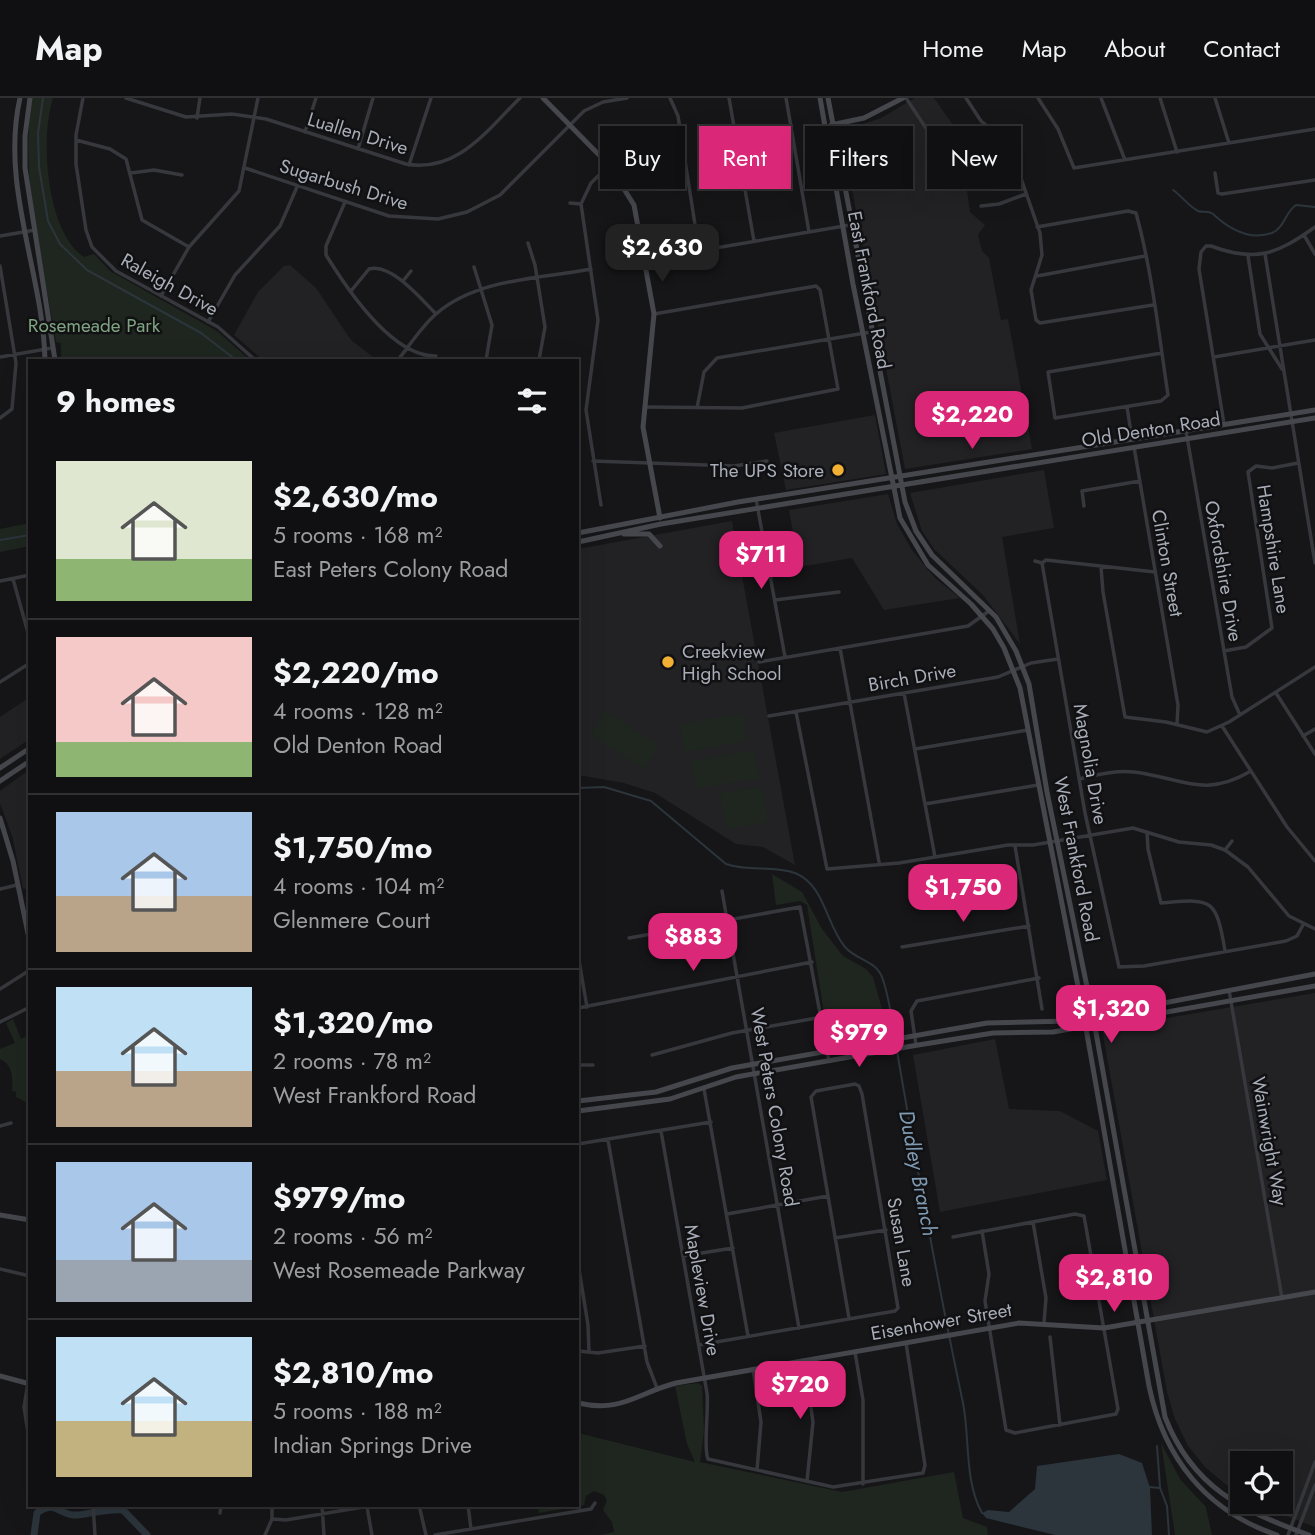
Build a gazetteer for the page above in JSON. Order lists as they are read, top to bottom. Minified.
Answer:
{"streets":{"main road":["East Frankford Road","Old Denton Road","West Frankford Road","Eisenhower Street"],"street":["Luallen Drive","Sugarbush Drive","Raleigh Drive","Hampshire Lane","Clinton Street","Oxfordshire Drive","Birch Drive","Magnolia Drive","West Peters Colony Road","Wainwright Way","Susan Lane","Mapleview Drive"]},"crossings":[["East Frankford Road","Old Denton Road"],["East Frankford Road","West Frankford Road"],["Old Denton Road","Clinton Street"],["Old Denton Road","Oxfordshire Drive"],["Old Denton Road","West Frankford Road"],["Hampshire Lane","Oxfordshire Drive"],["Birch Drive","Magnolia Drive"],["Birch Drive","West Frankford Road"],["West Frankford Road","Eisenhower Street"],["West Peters Colony Road","Susan Lane"],["Wainwright Way","Eisenhower Street"],["Susan Lane","Mapleview Drive"],["Mapleview Drive","Eisenhower Street"]],"water":["Dudley Branch"],"parks":["Rosemeade Park"],"places":["The UPS Store","Creekview High School"],"page":{"header":"Map","nav":["Home","Map","About","Contact"],"chip":["Buy","Rent","Filters","New"],"price":["$2,630","$2,220","$711","$1,750","$883","$1,320","$979","$2,810","$720"],"heading":"9 homes","list":[{"name":"$2,630/mo","note":"5 rooms · 168 m² · East Peters Colony Road"},{"name":"$2,220/mo","note":"4 rooms · 128 m² · Old Denton Road"},{"name":"$1,750/mo","note":"4 rooms · 104 m² · Glenmere Court"},{"name":"$1,320/mo","note":"2 rooms · 78 m² · West Frankford Road"},{"name":"$979/mo","note":"2 rooms · 56 m² · West Rosemeade Parkway"},{"name":"$2,810/mo","note":"5 rooms · 188 m² · Indian Springs Drive"}]}}
